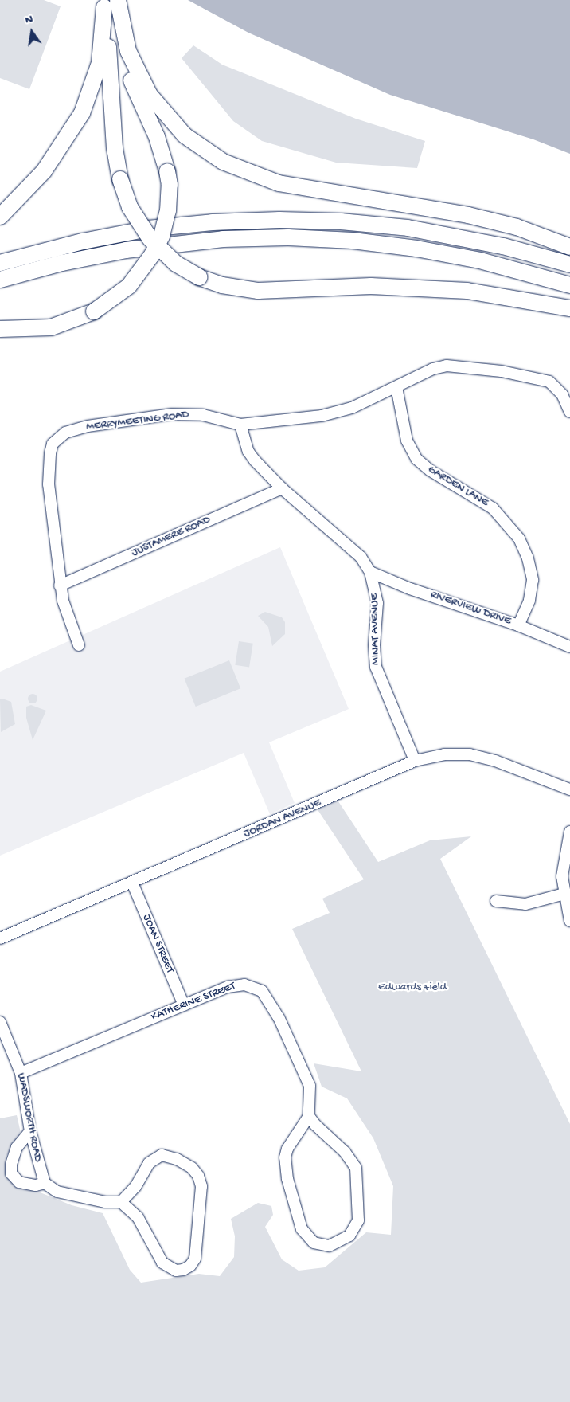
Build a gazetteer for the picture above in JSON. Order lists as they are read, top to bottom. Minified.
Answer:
{"streets":{"street":["MERRYMEETING ROAD","GARDEN LANE","JUSTAMERE ROAD","RIVERVIEW DRIVE","MINAT AVENUE","JORDAN AVENUE","JOAN STREET","KATHERINE STREET","WADSWORTH ROAD"]},"crossings":[["MERRYMEETING ROAD","GARDEN LANE"],["MERRYMEETING ROAD","JUSTAMERE ROAD"],["MERRYMEETING ROAD","MINAT AVENUE"],["GARDEN LANE","RIVERVIEW DRIVE"],["JUSTAMERE ROAD","MINAT AVENUE"],["RIVERVIEW DRIVE","MINAT AVENUE"],["MINAT AVENUE","JORDAN AVENUE"],["JORDAN AVENUE","JOAN STREET"],["JOAN STREET","KATHERINE STREET"],["KATHERINE STREET","WADSWORTH ROAD"]],"parks":["Edwards Field"],"north":"top"}
